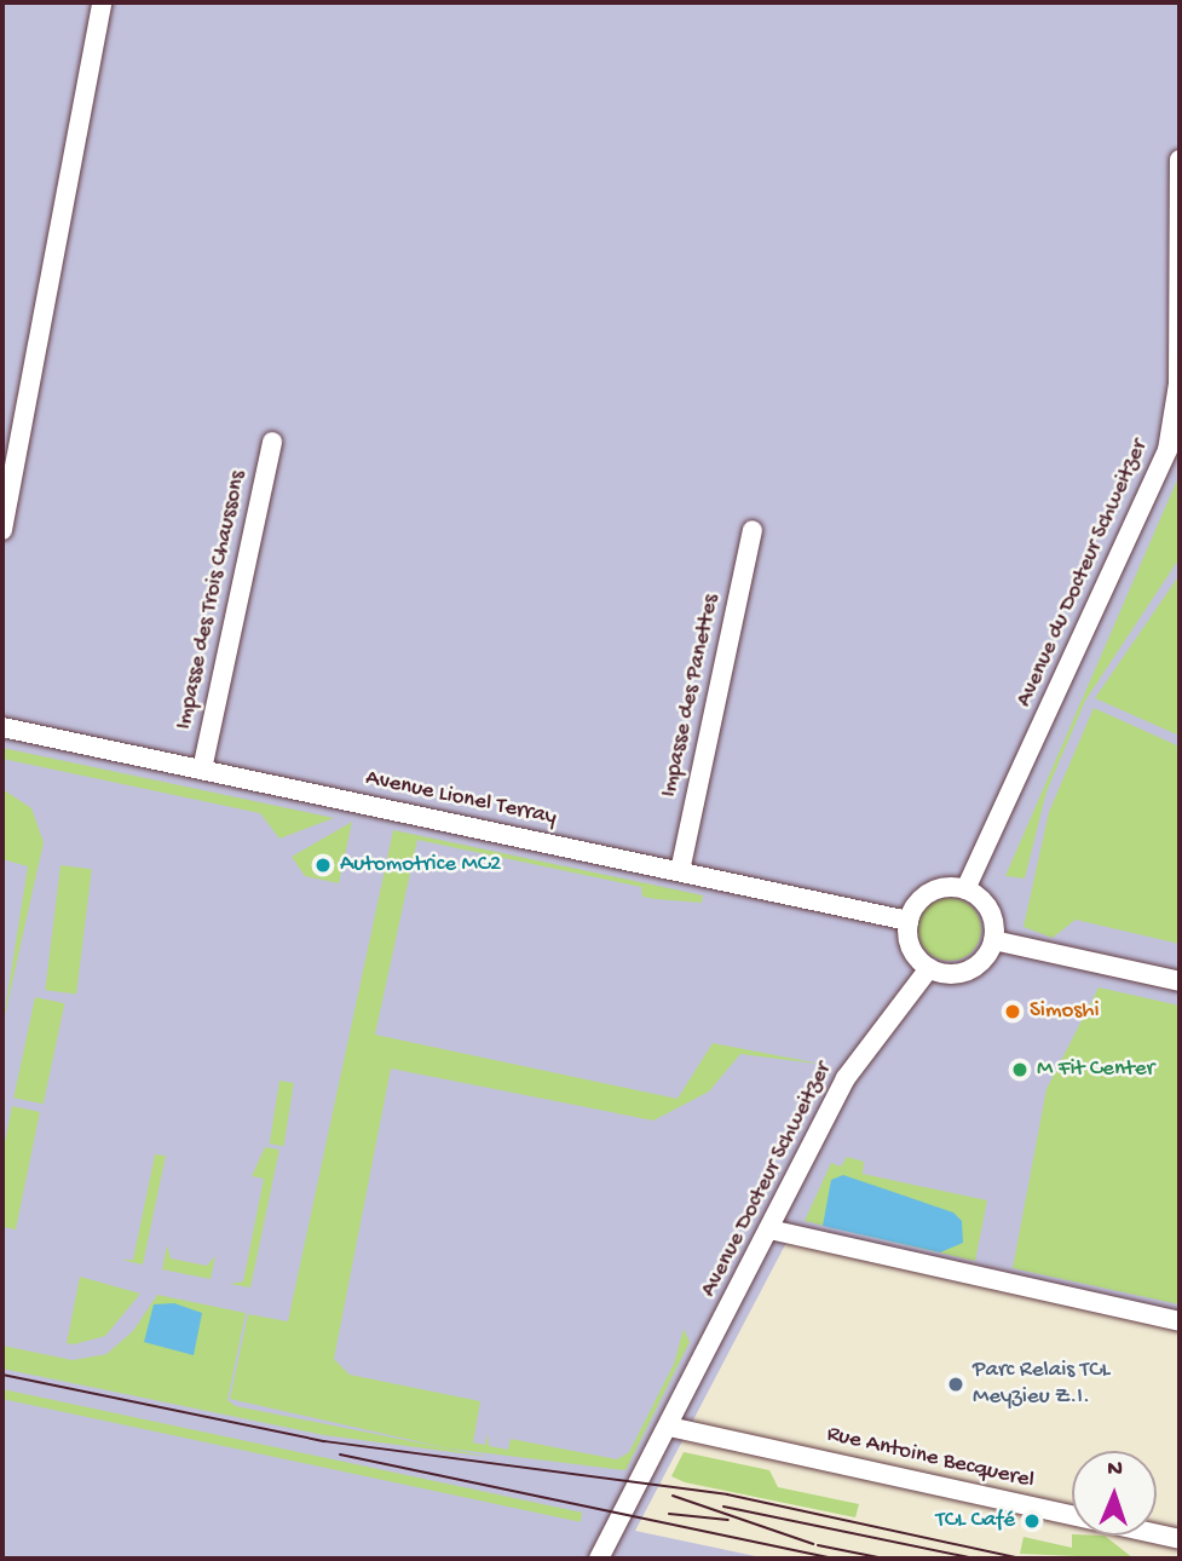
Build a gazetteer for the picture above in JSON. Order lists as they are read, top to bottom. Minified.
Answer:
{"streets":{"street":["Avenue du Docteur Schweitzer","Impasse des Trois Chaussons","Impasse des Panettes","Avenue Lionel Terray","Avenue Docteur Schweitzer","Rue Antoine Becquerel"]},"crossings":[["Avenue du Docteur Schweitzer","Avenue Lionel Terray"],["Avenue du Docteur Schweitzer","Avenue Docteur Schweitzer"],["Impasse des Trois Chaussons","Avenue Lionel Terray"],["Impasse des Panettes","Avenue Lionel Terray"],["Avenue Lionel Terray","Avenue Docteur Schweitzer"],["Avenue Docteur Schweitzer","Rue Antoine Becquerel"]],"places":["Automotrice MC2","Simoshi","M Fit Center","Parc Relais TCL Meyzieu Z.I.","TCL Café"],"north":"top"}
